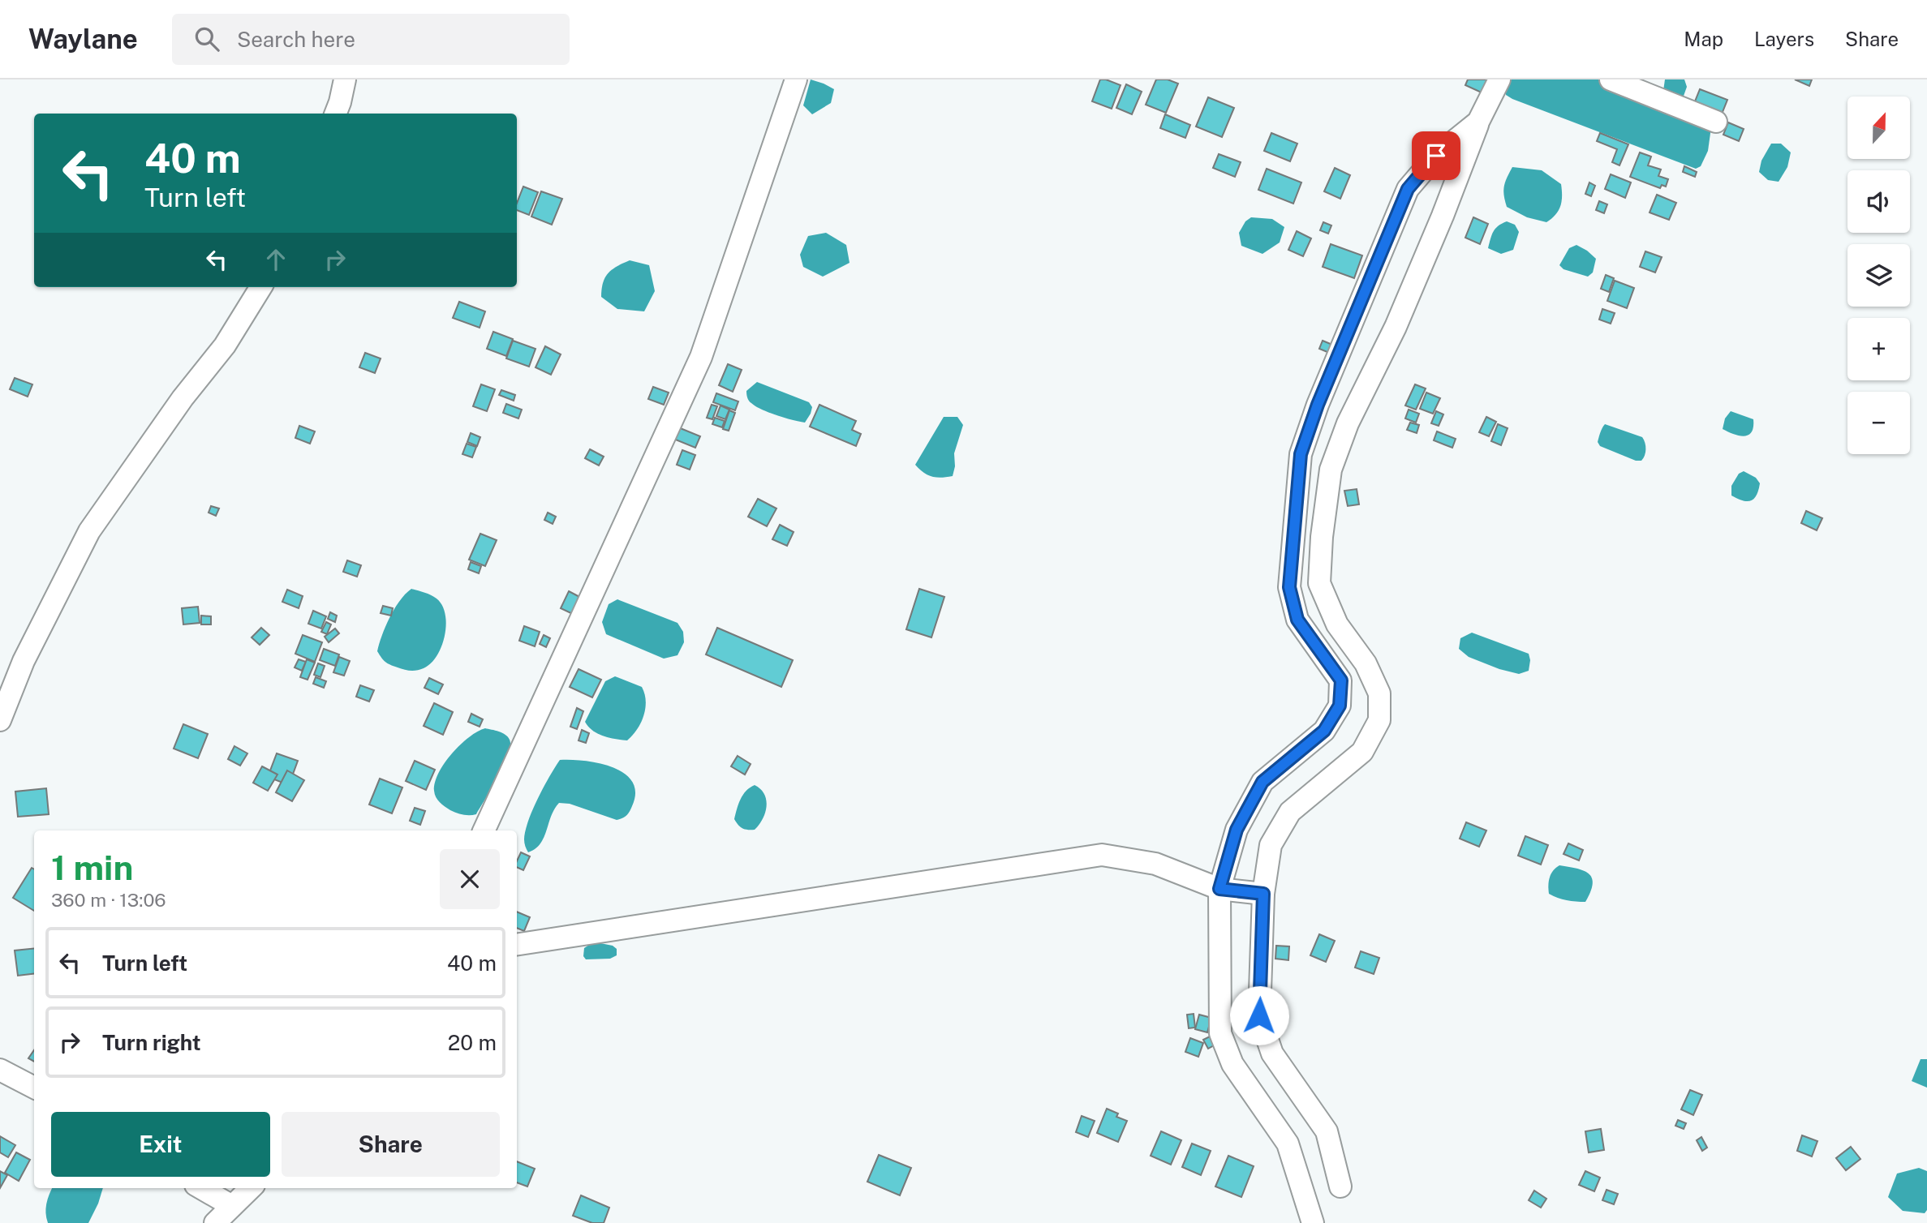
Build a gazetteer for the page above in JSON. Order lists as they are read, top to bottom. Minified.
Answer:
{"north":"top","page":{"header":"Waylane","search":"Search here","nav":["Map","Layers","Share"],"map_buttons":["+","−"],"turn":["40 m","Turn left"],"heading":["1 min","360 m · 13:06"],"list":[{"name":"Turn left","value":"40 m"},{"name":"Turn right","value":"20 m"}],"buttons":["Exit","Share"]}}
